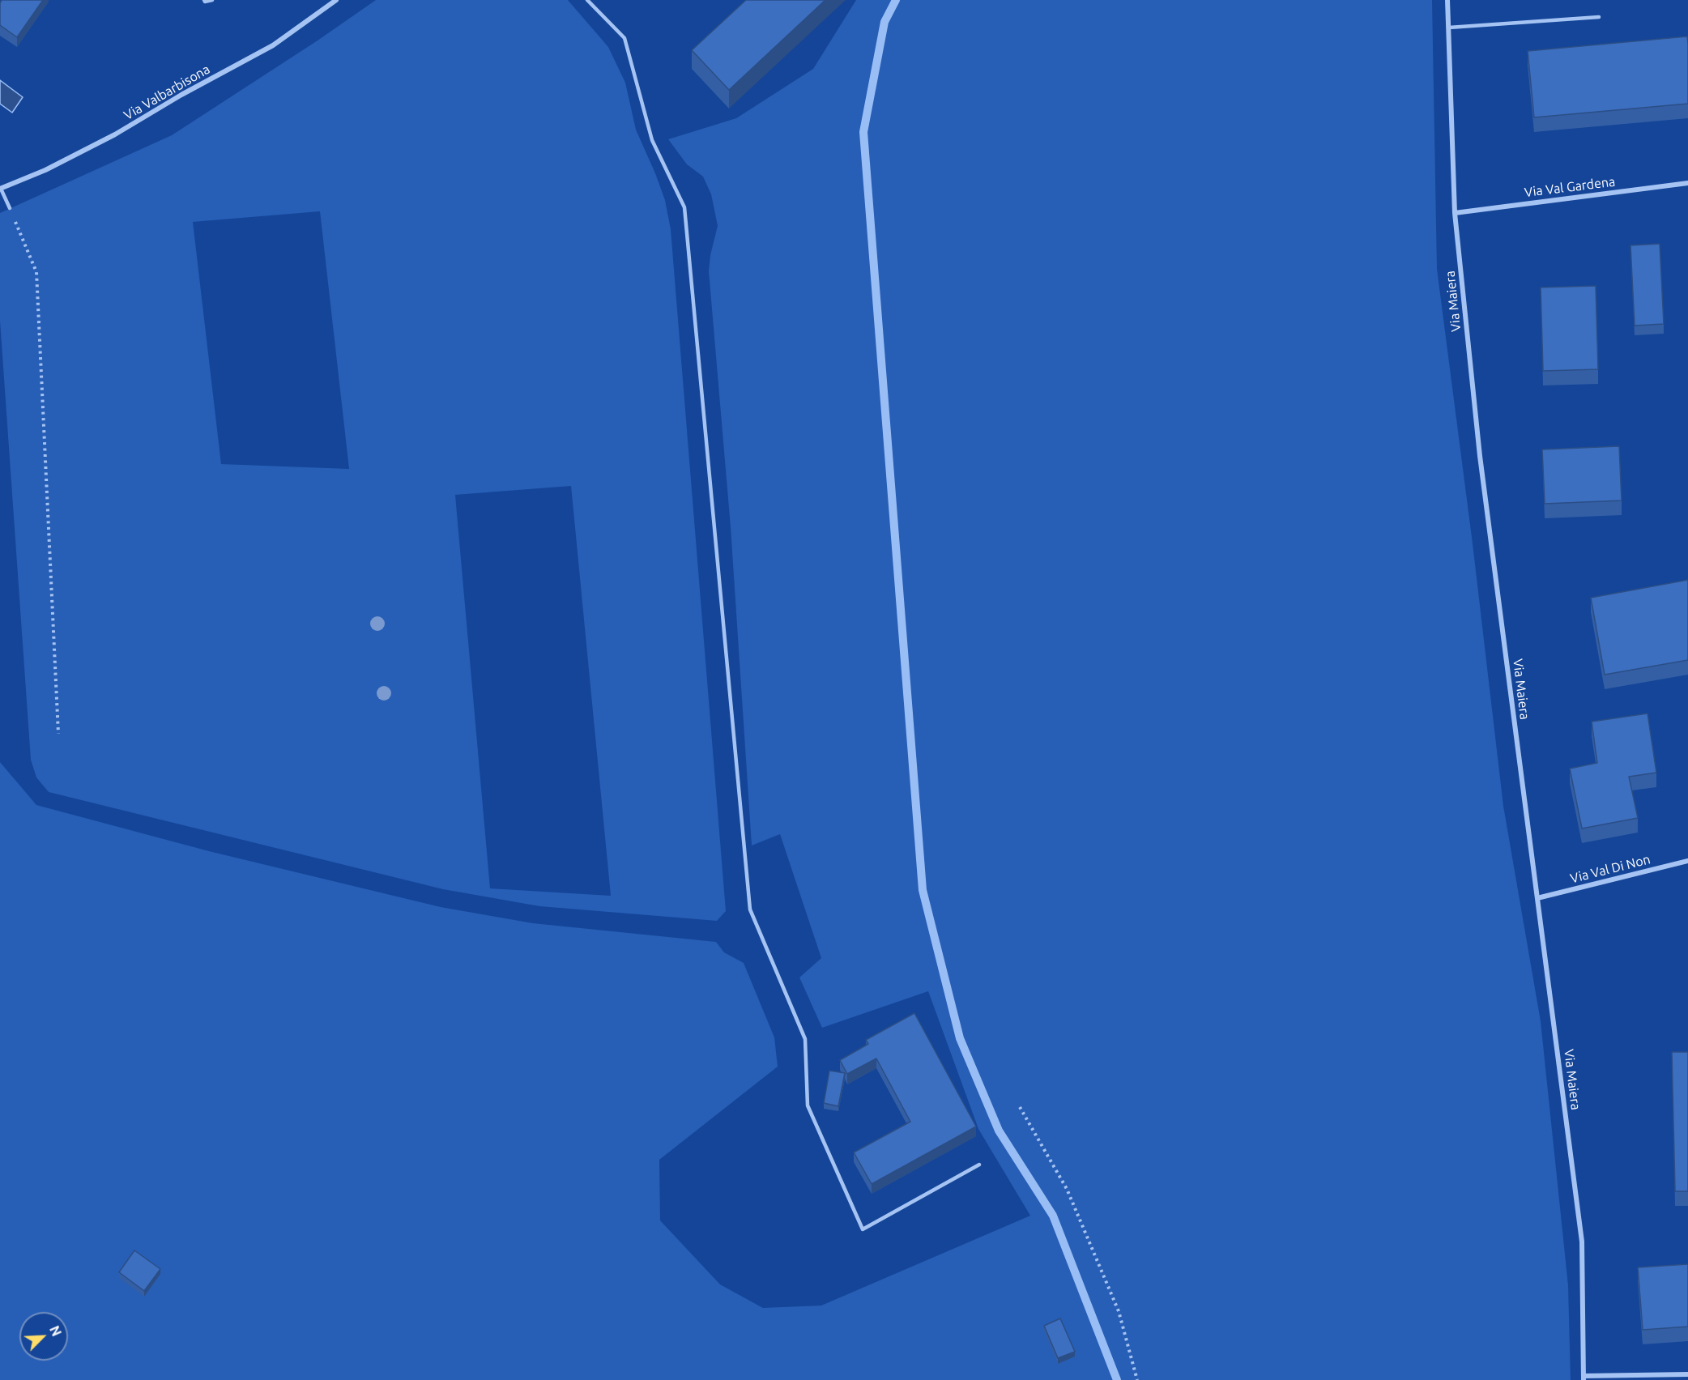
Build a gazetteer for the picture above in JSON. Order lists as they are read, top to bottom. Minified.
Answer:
{"streets":{"street":["Via Valbarbisona","Via Val Gardena","Via Maiera","Via Val Di Non"]},"crossings":[["Via Val Gardena","Via Maiera"],["Via Maiera","Via Val Di Non"]],"north":"top right"}
